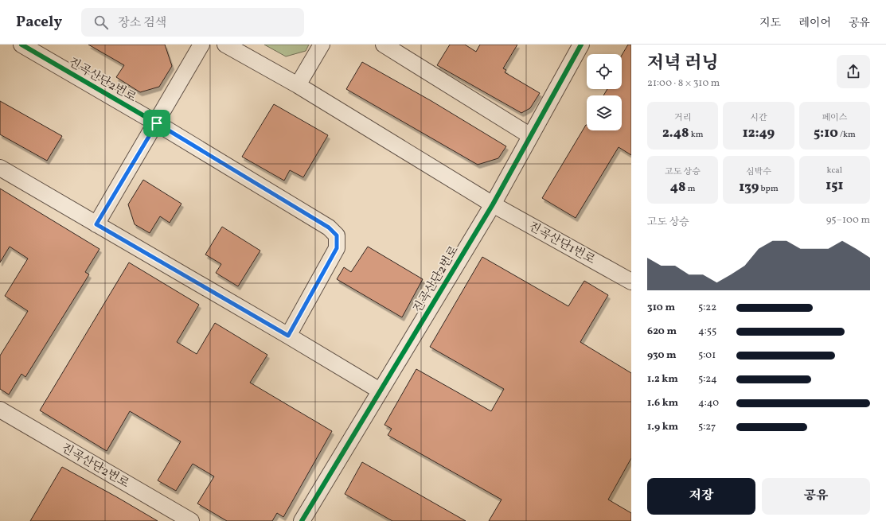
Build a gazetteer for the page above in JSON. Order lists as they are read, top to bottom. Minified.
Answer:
{"streets":{"street":["진곡산단2번로","진곡산단1번로"]},"crossings":[["진곡산단2번로","진곡산단1번로"]],"page":{"header":"Pacely","search":"장소 검색","nav":["지도","레이어","공유"],"heading":["저녁 러닝","21:00 · 8 × 310 m"],"stats":[["거리","2.48 km"],["시간","12:49"],["페이스","5:10 /km"],["고도 상승","48 m"],["심박수","139 bpm"],["kcal","151"]],"chart":["고도 상승","95–100 m"],"list":[{"name":"310 m","note":"5:22"},{"name":"620 m","note":"4:55"},{"name":"930 m","note":"5:01"},{"name":"1.2 km","note":"5:24"},{"name":"1.6 km","note":"4:40"},{"name":"1.9 km","note":"5:27"}],"buttons":["저장","공유"]}}
